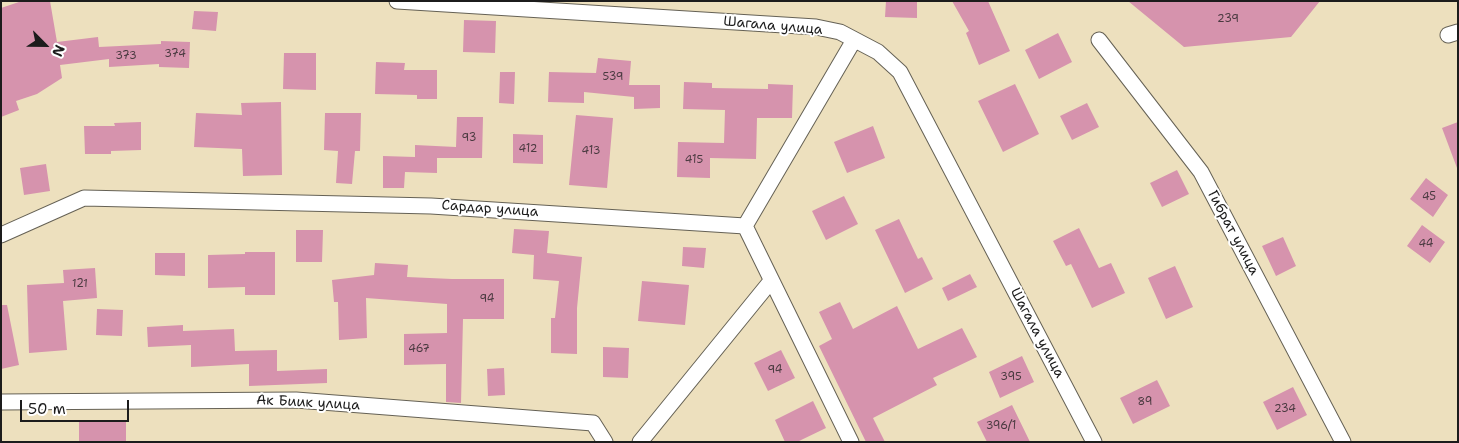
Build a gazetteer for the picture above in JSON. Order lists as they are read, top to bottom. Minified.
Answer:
{"streets":{"street":["Шагала улица","Сардар улица","Гибрат улица","Ак Биик улица"]},"house_numbers":["239","374","373","539","93","412","413","415","45","44","121","94","467","94","395","89","234","396/1"],"scale_bar":"50 m","north":"bottom right"}
